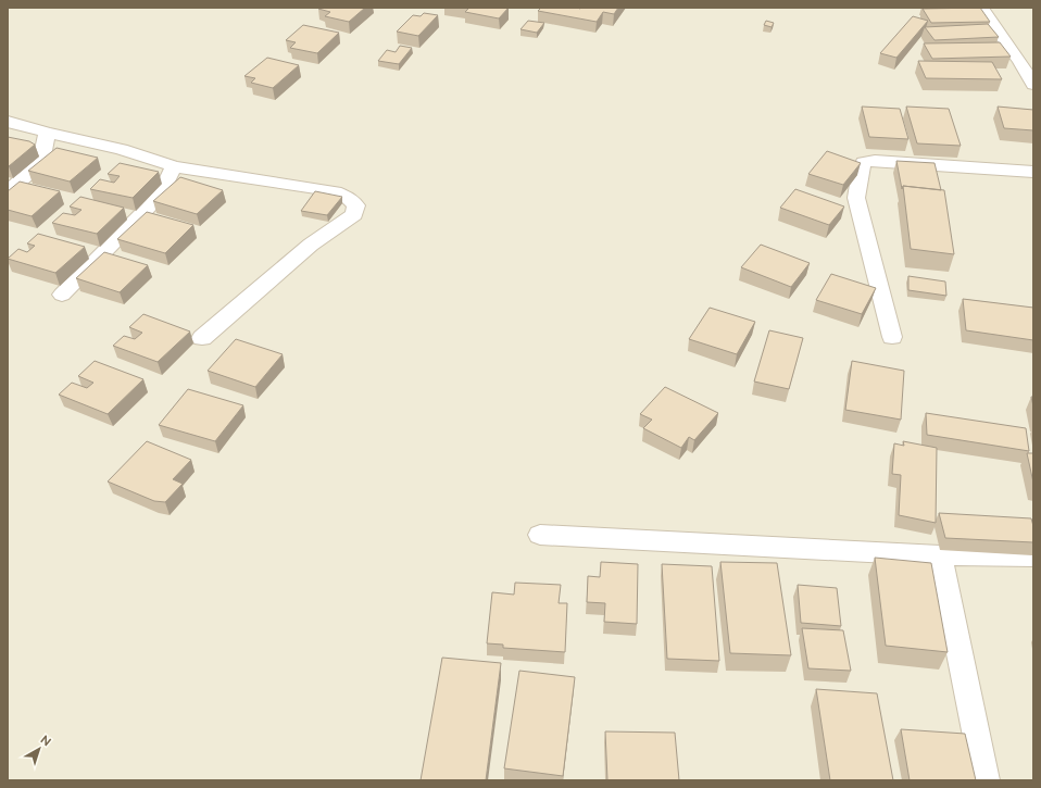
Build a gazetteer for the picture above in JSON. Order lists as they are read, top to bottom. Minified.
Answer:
{"north":"top right"}
